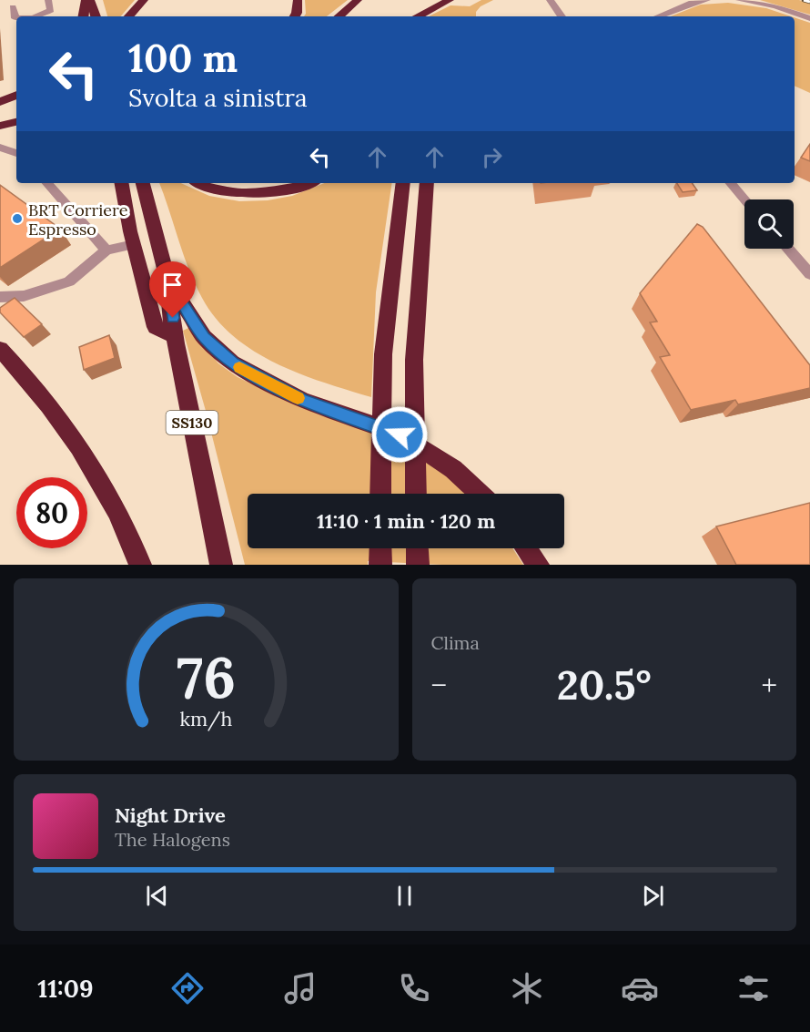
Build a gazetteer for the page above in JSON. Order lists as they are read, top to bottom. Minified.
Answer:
{"streets":{"highway":["SS130"]},"places":["BRT Corriere Espresso"],"page":{"turn":["100 m","Svolta a sinistra"],"limit":"80","trip":"11:10 · 1 min · 120 m","tile":"Clima","heat":["−","20.5°","+"],"song":["Night Drive","The Halogens"],"tabs":"11:09","gauge":["76","km/h"]}}
